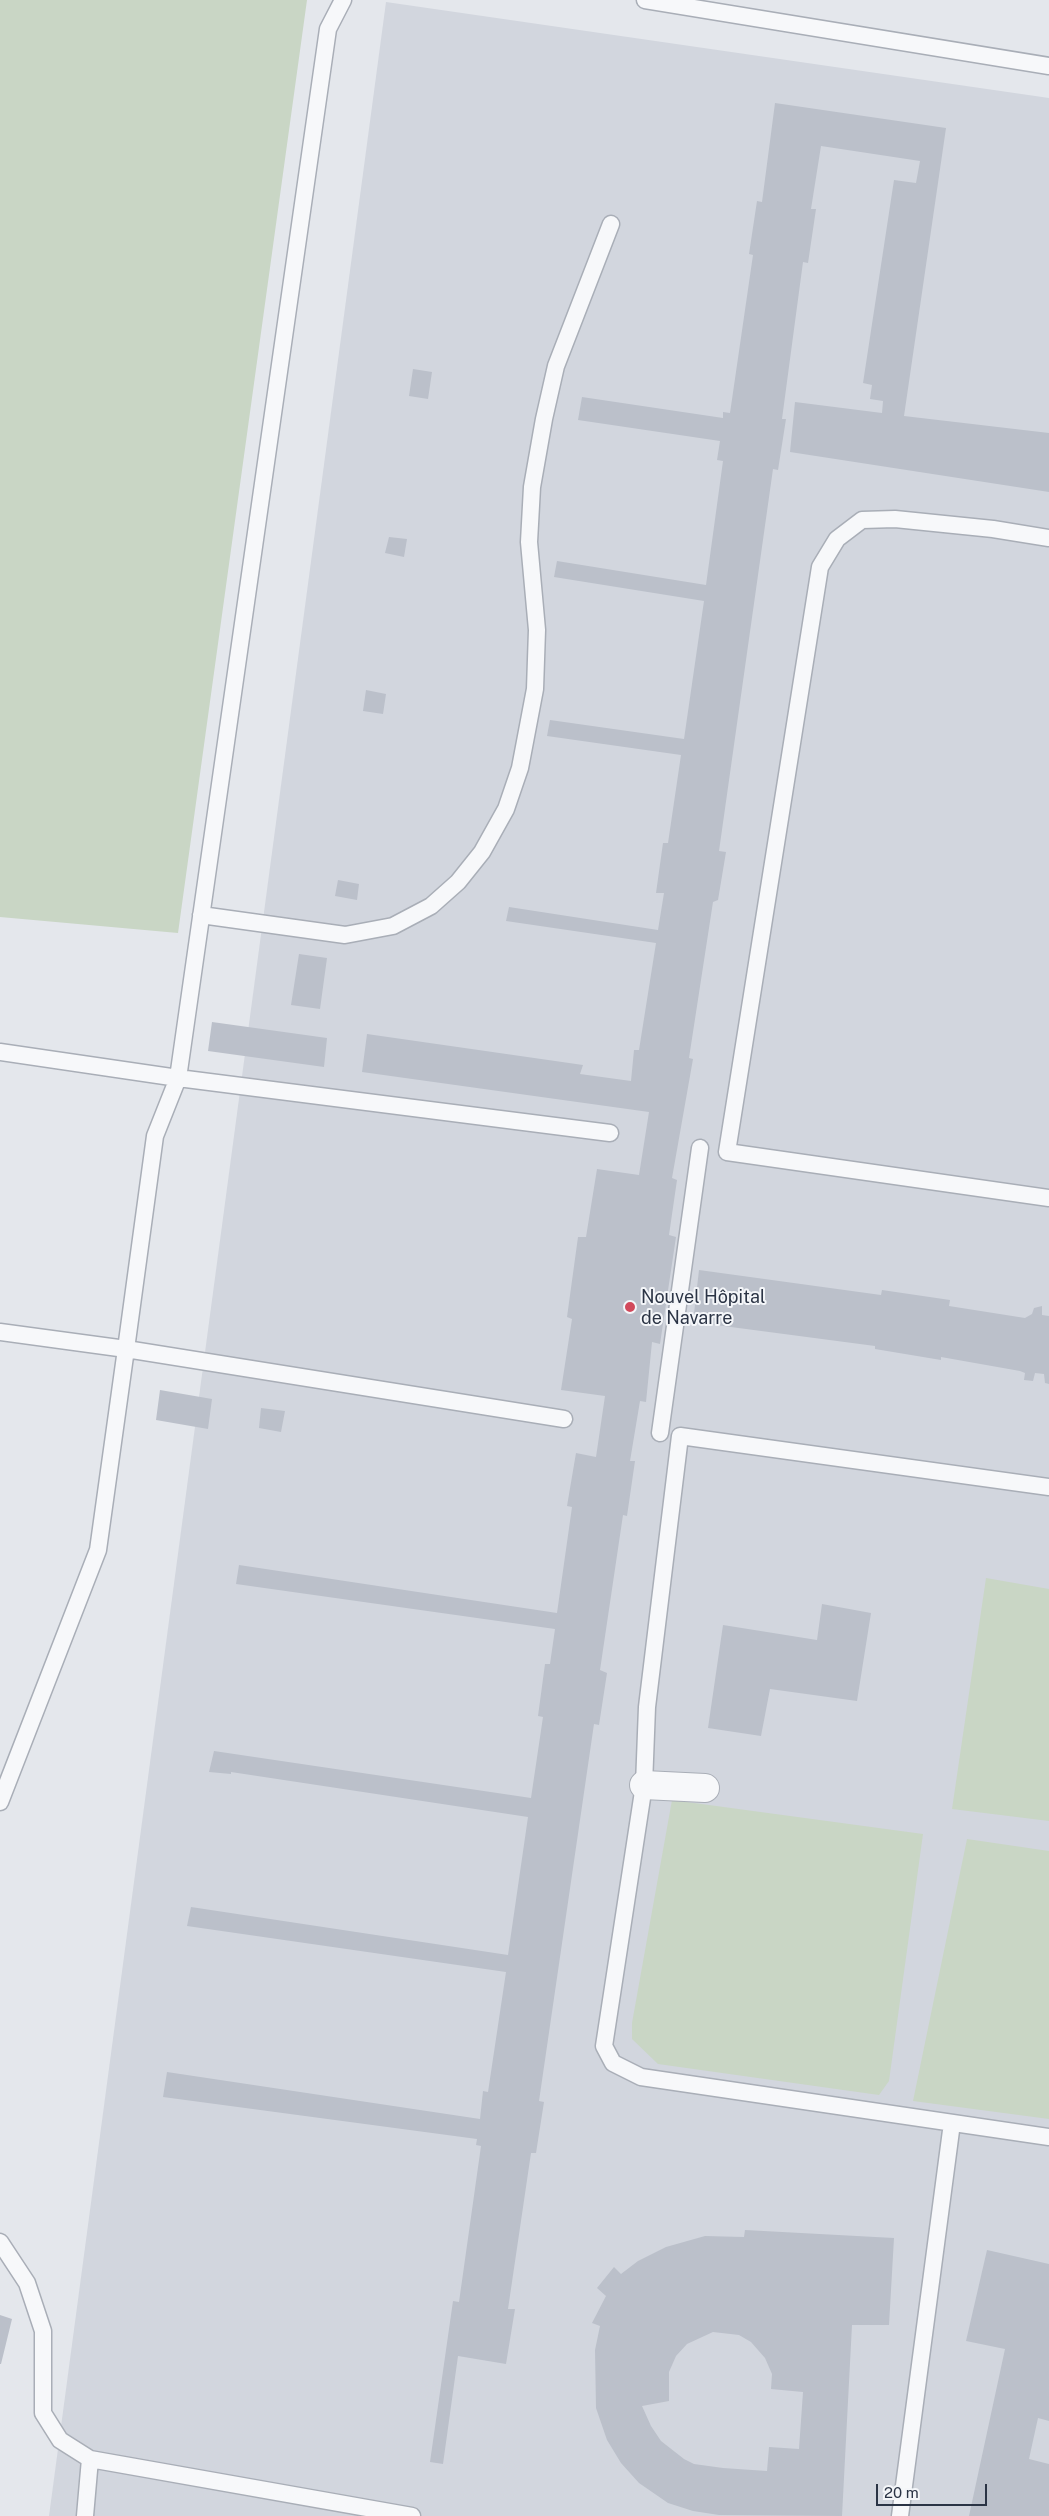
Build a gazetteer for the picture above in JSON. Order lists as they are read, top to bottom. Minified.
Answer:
{"places":["Nouvel Hôpital de Navarre"],"scale_bar":"20 m"}
